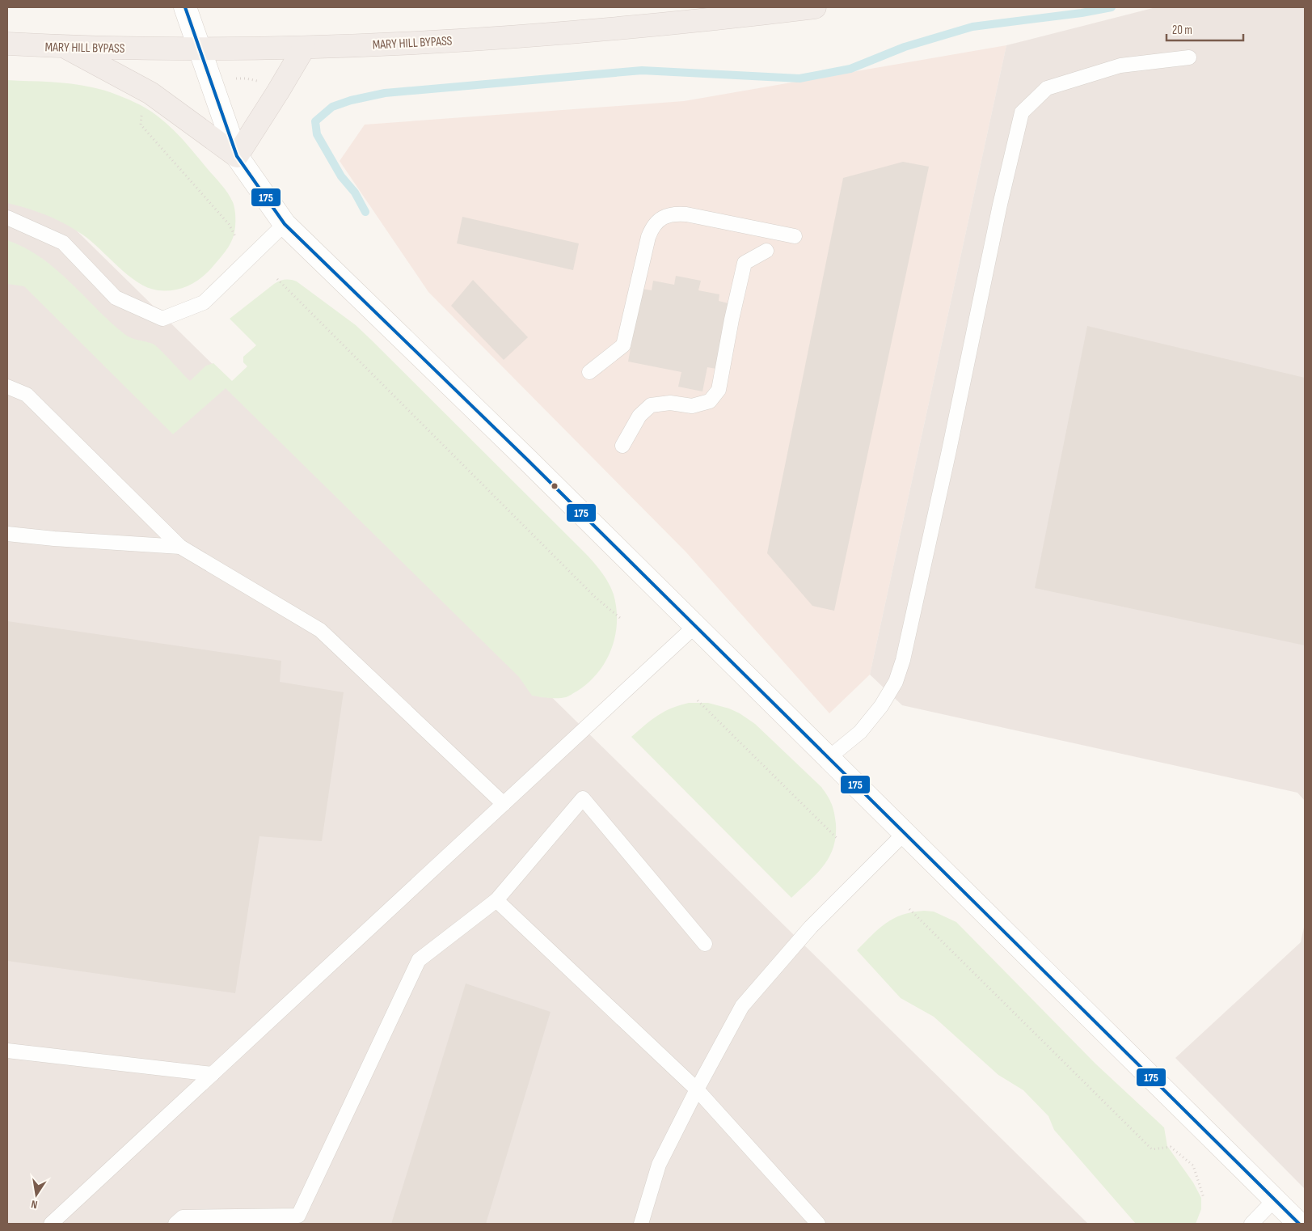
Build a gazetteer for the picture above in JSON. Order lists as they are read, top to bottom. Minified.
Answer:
{"streets":{"highway":["MARY HILL BYPASS"]},"lines":["transit line 175"],"scale_bar":"20 m","north":"bottom"}
